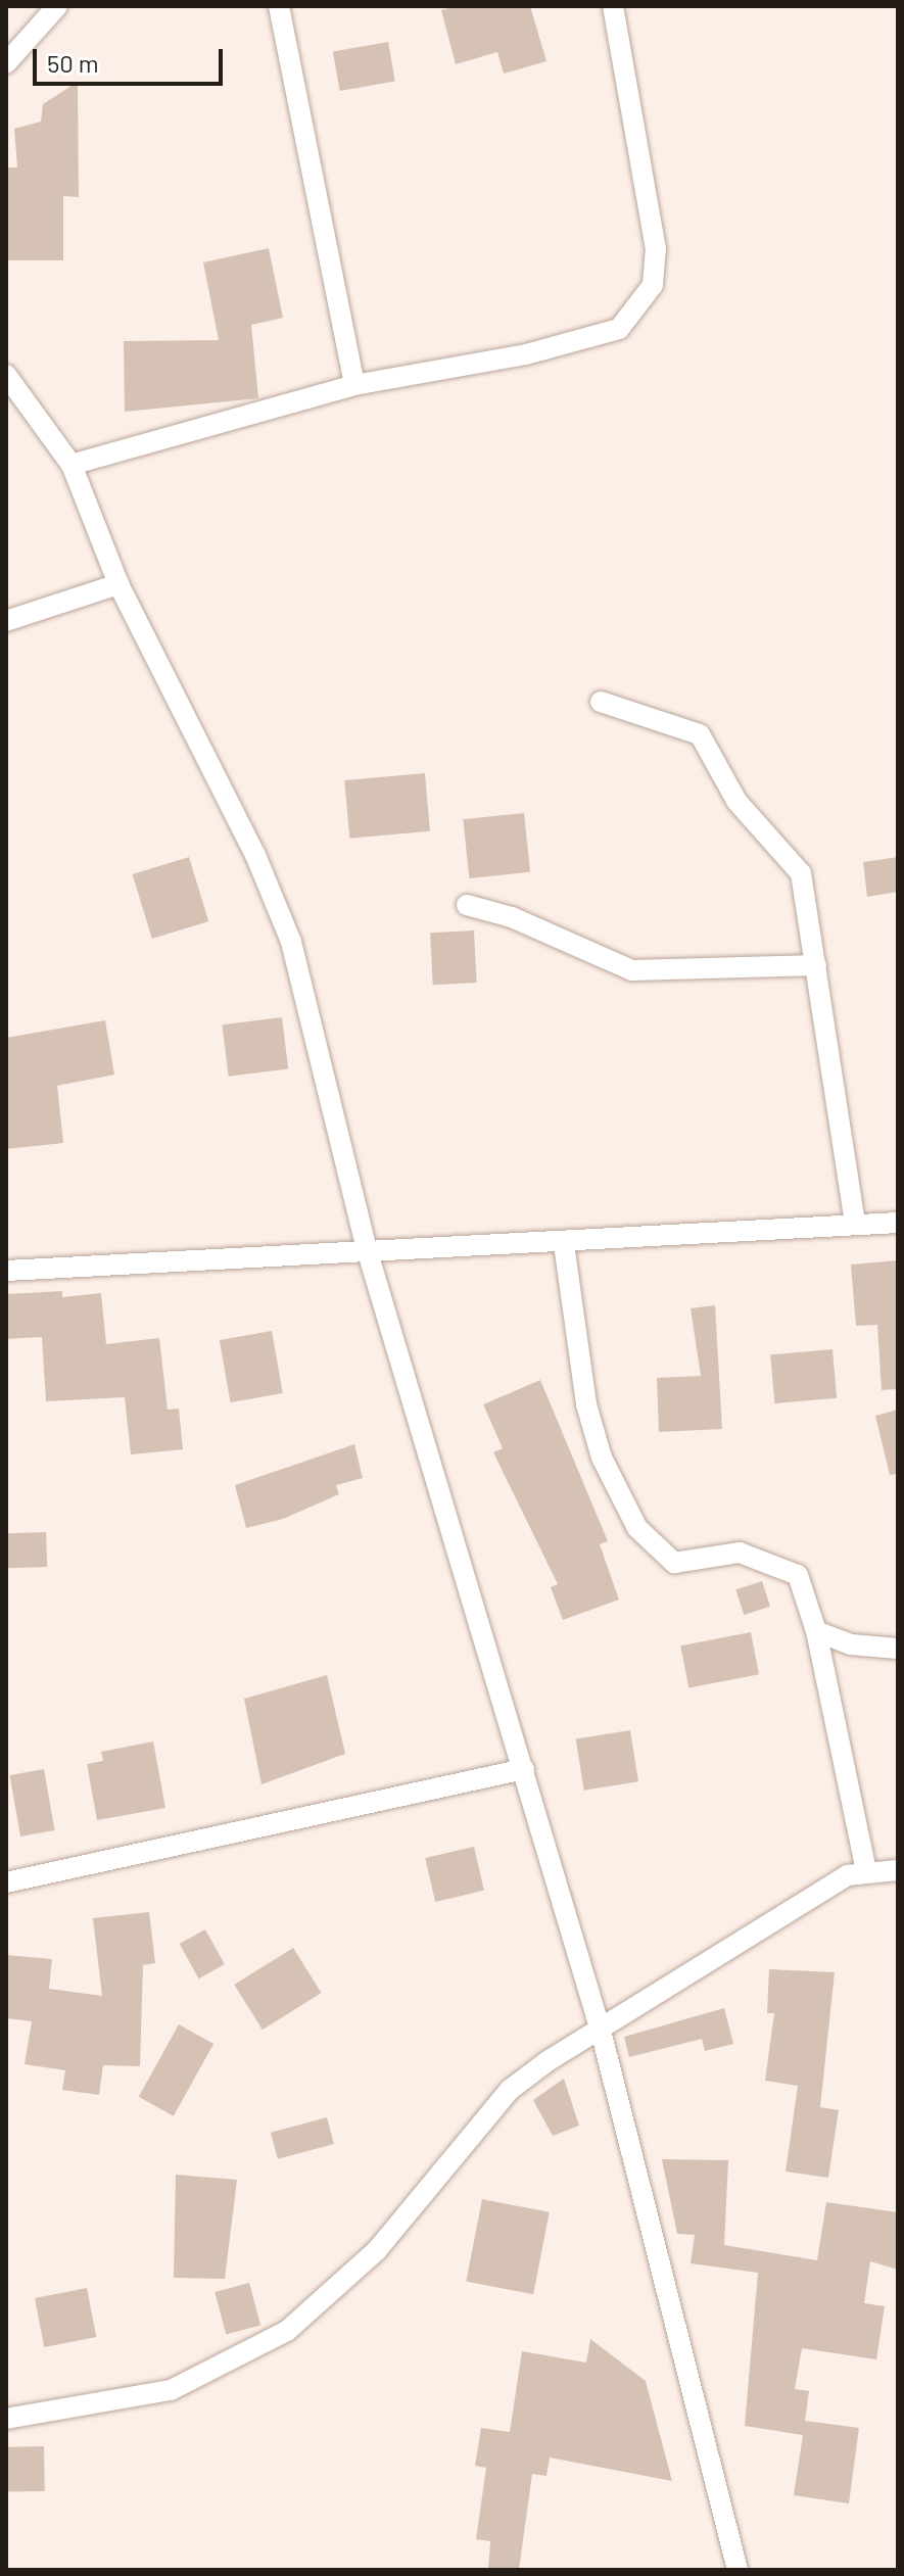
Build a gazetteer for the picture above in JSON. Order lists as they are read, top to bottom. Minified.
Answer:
{"scale_bar":"50 m"}
